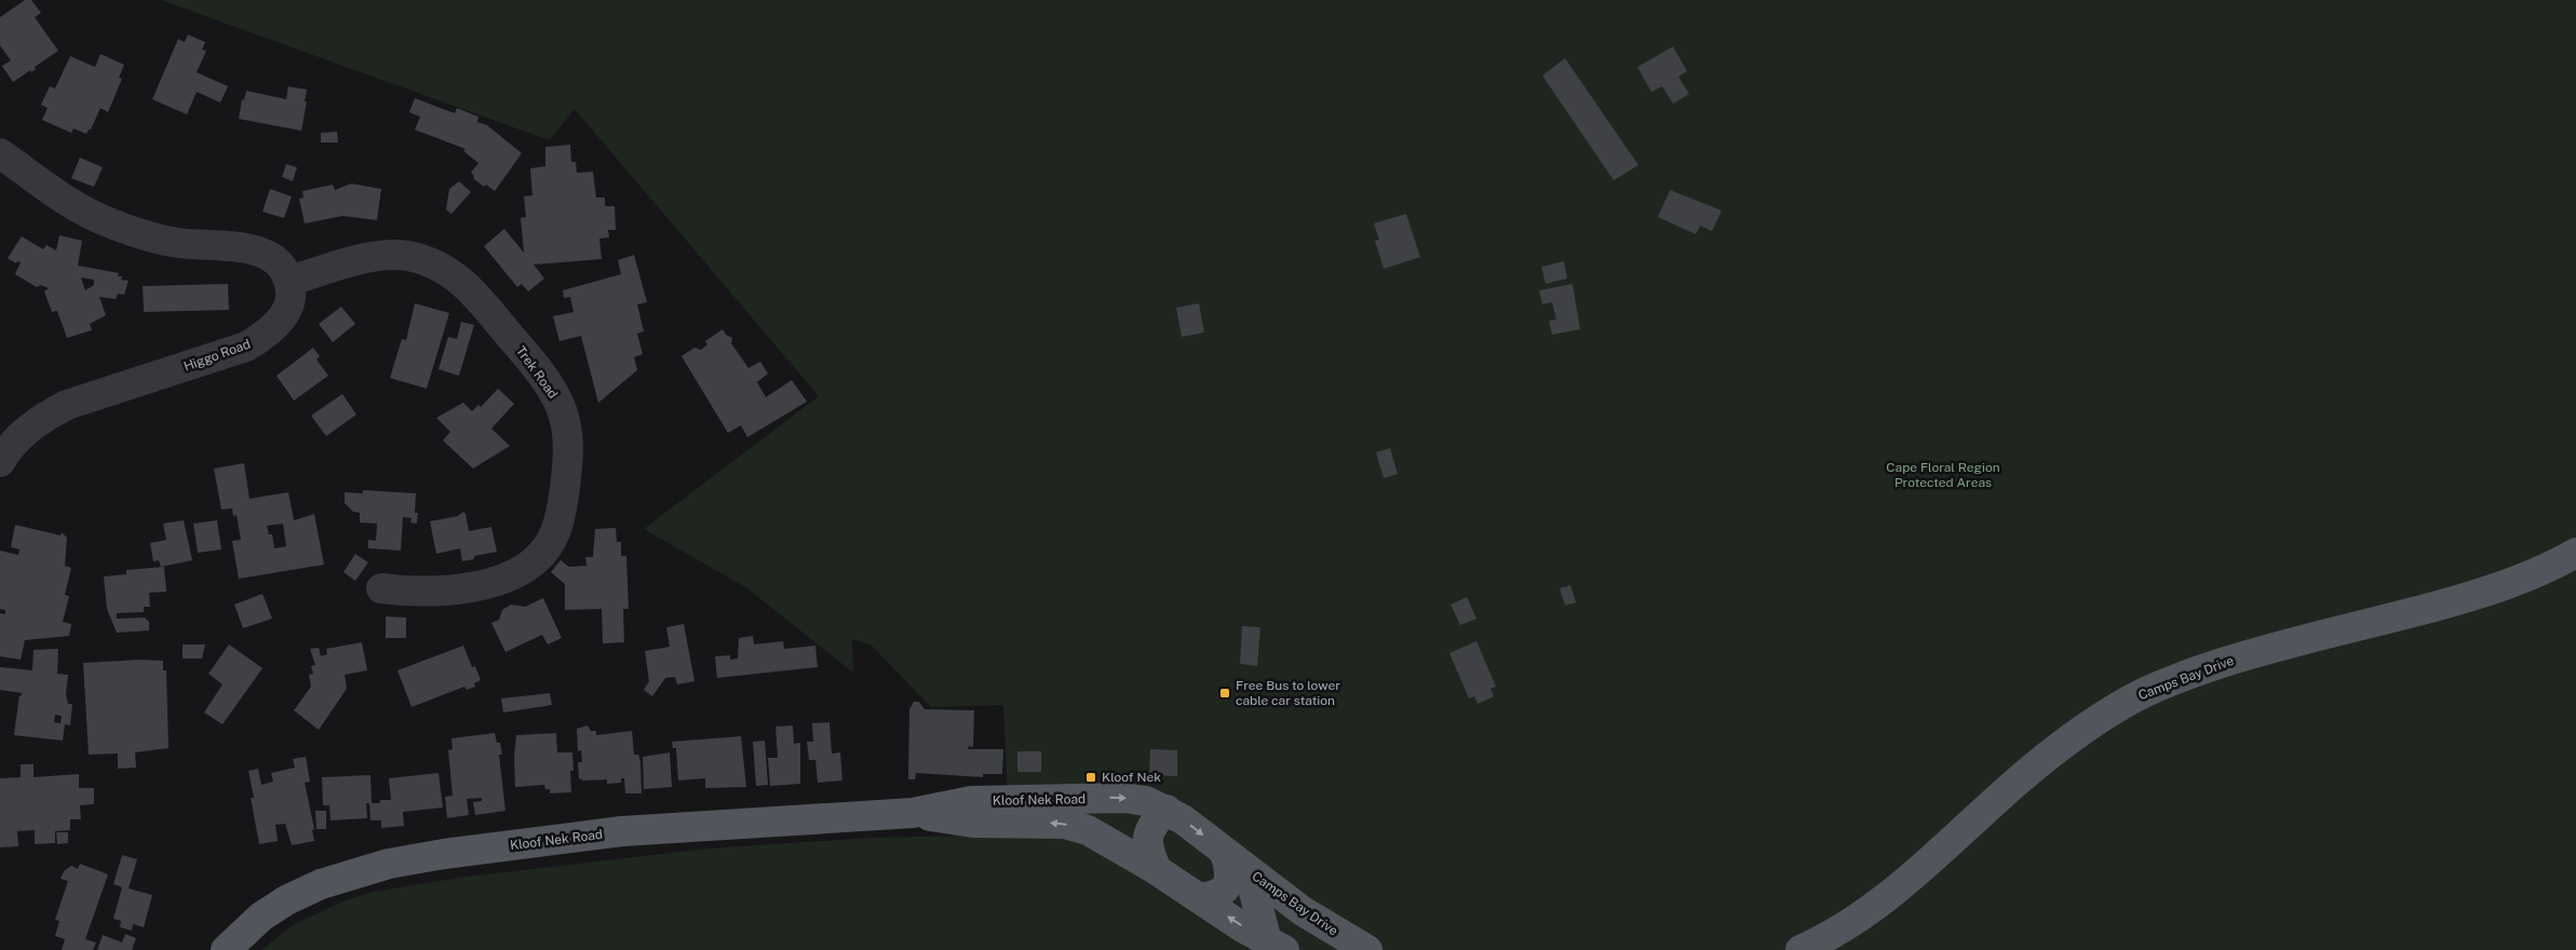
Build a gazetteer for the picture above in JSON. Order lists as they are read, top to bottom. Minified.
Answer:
{"streets":{"main road":["Camps Bay Drive","Kloof Nek Road"],"street":["Higgo Road","Trek Road"]},"crossings":[["Higgo Road","Trek Road"],["Camps Bay Drive","Kloof Nek Road"]],"parks":["Cape Floral Region Protected Areas"],"places":{"transit":["Free Bus to lower cable car station","Kloof Nek"]}}
